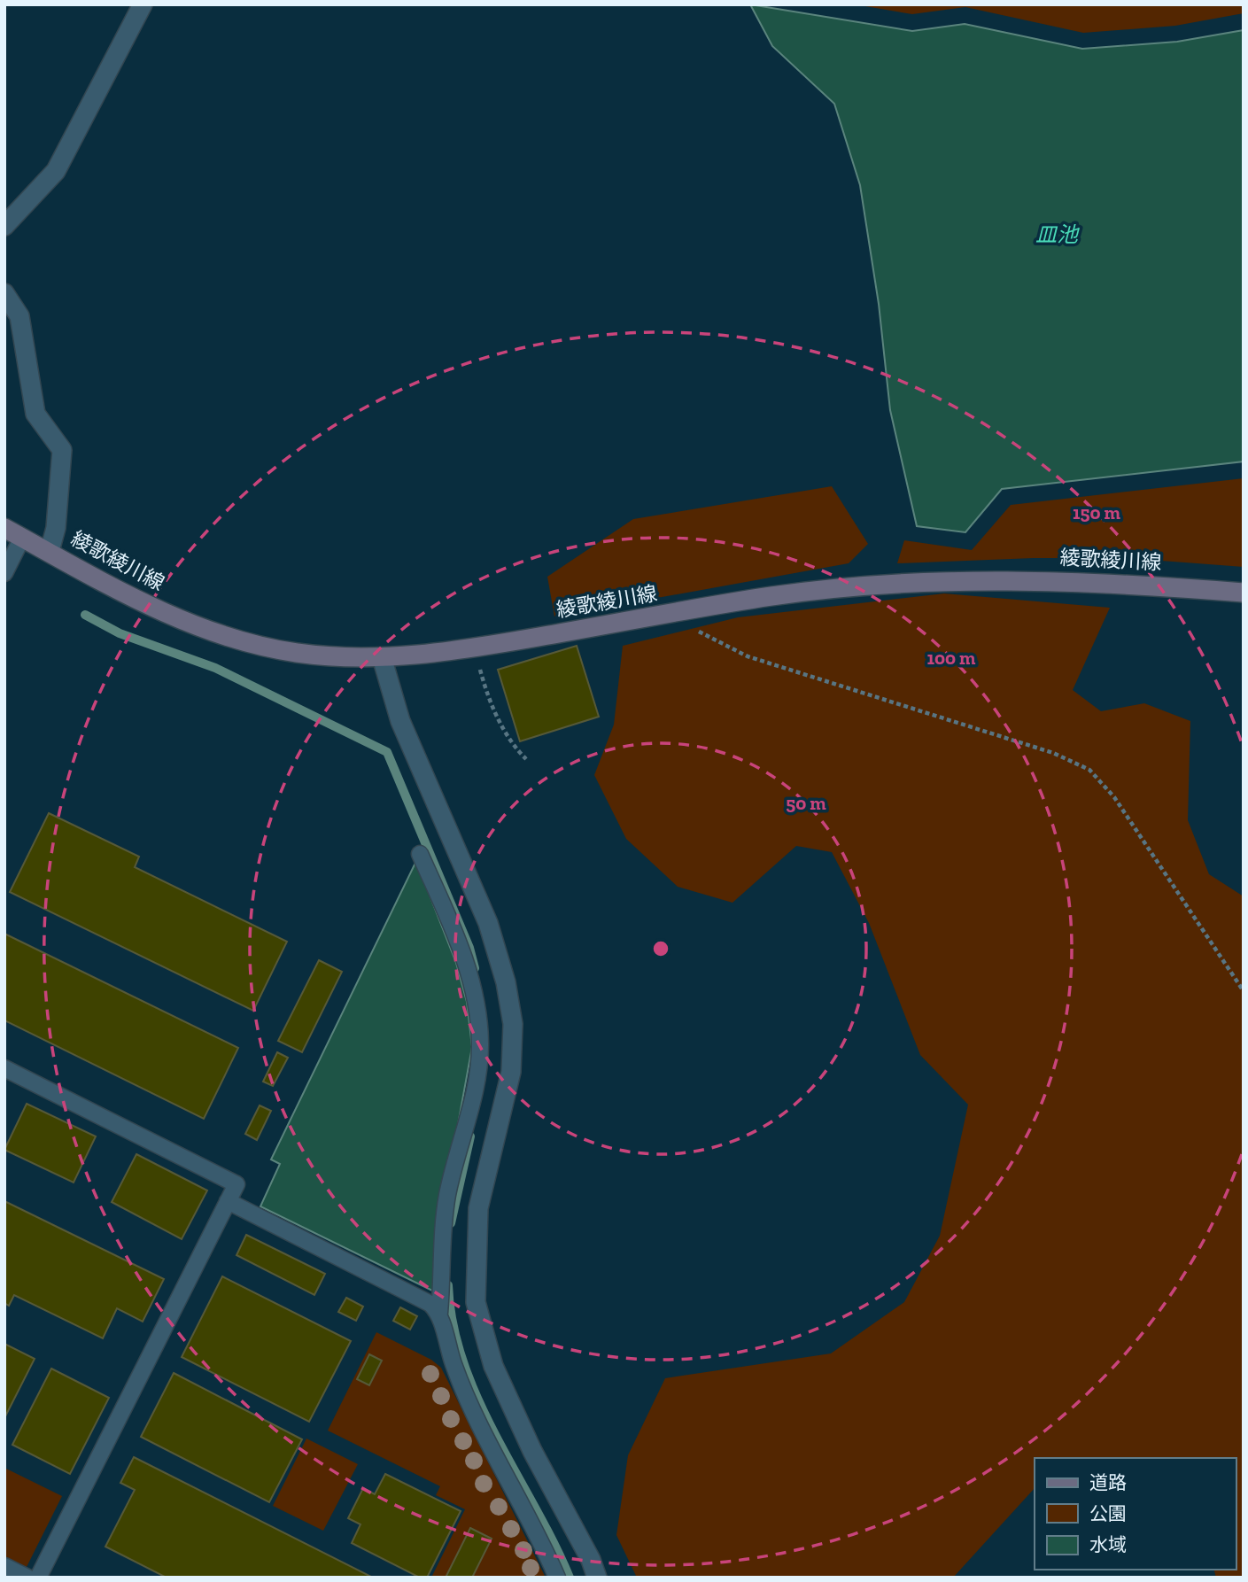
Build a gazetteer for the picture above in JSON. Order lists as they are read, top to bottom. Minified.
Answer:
{"streets":{"main road":["綾歌綾川線"]},"water":["皿池"],"legend":["道路","公園","水域"],"rings":["150 m","100 m","50 m"]}
